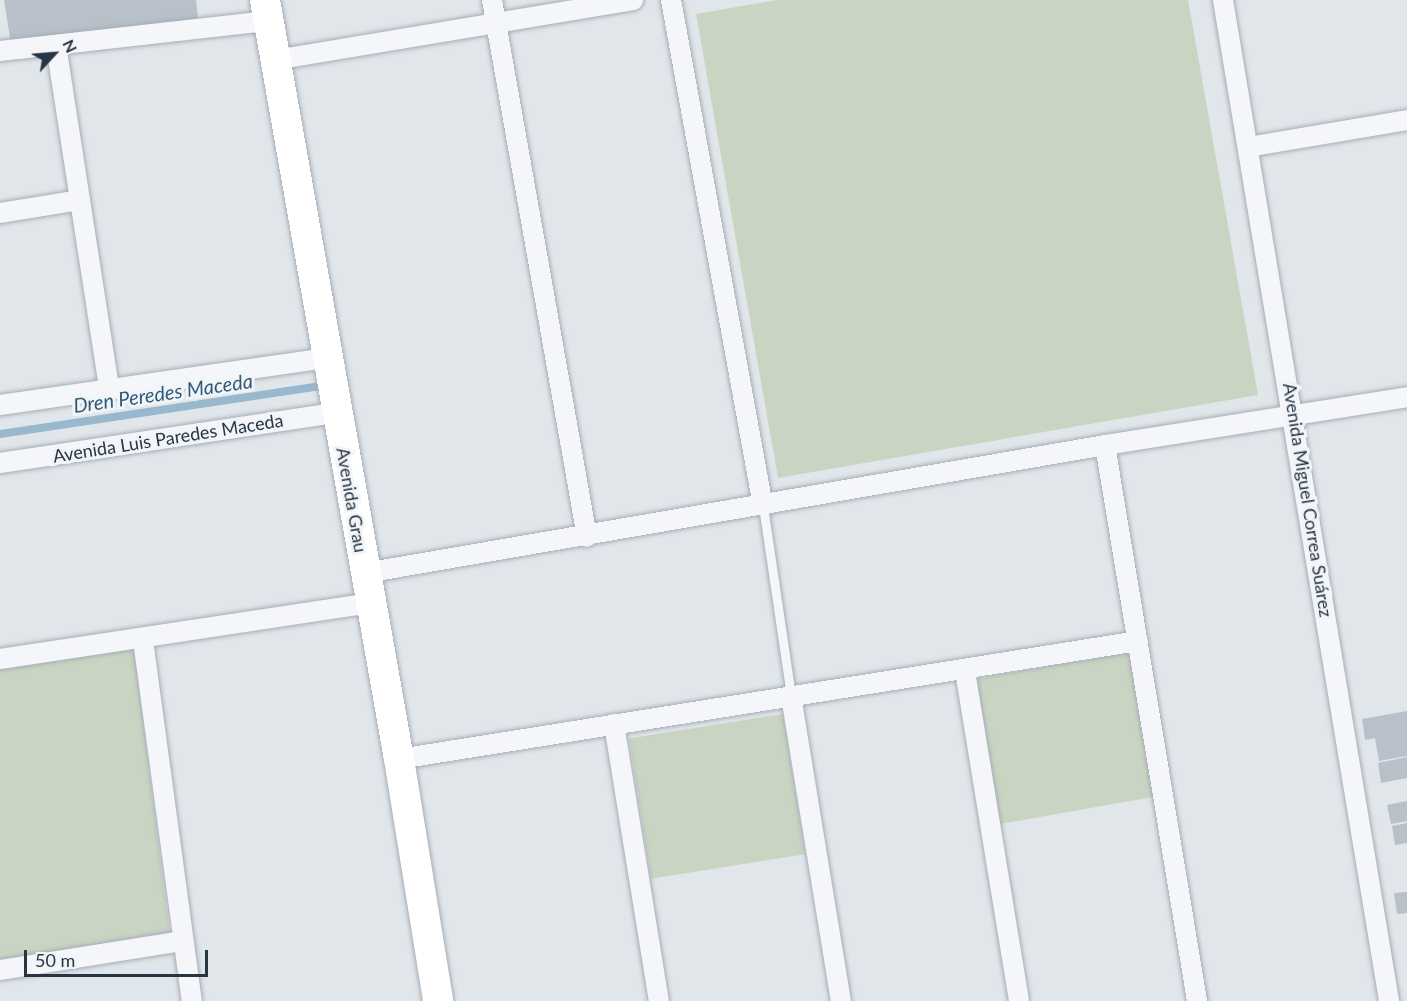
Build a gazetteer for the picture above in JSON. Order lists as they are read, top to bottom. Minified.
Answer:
{"streets":{"main road":["Avenida Grau"],"street":["Avenida Luis Paredes Maceda","Avenida Miguel Correa Suárez"]},"crossings":[["Avenida Luis Paredes Maceda","Avenida Grau"]],"water":["Dren Peredes Maceda"],"scale_bar":"50 m","north":"top right"}
